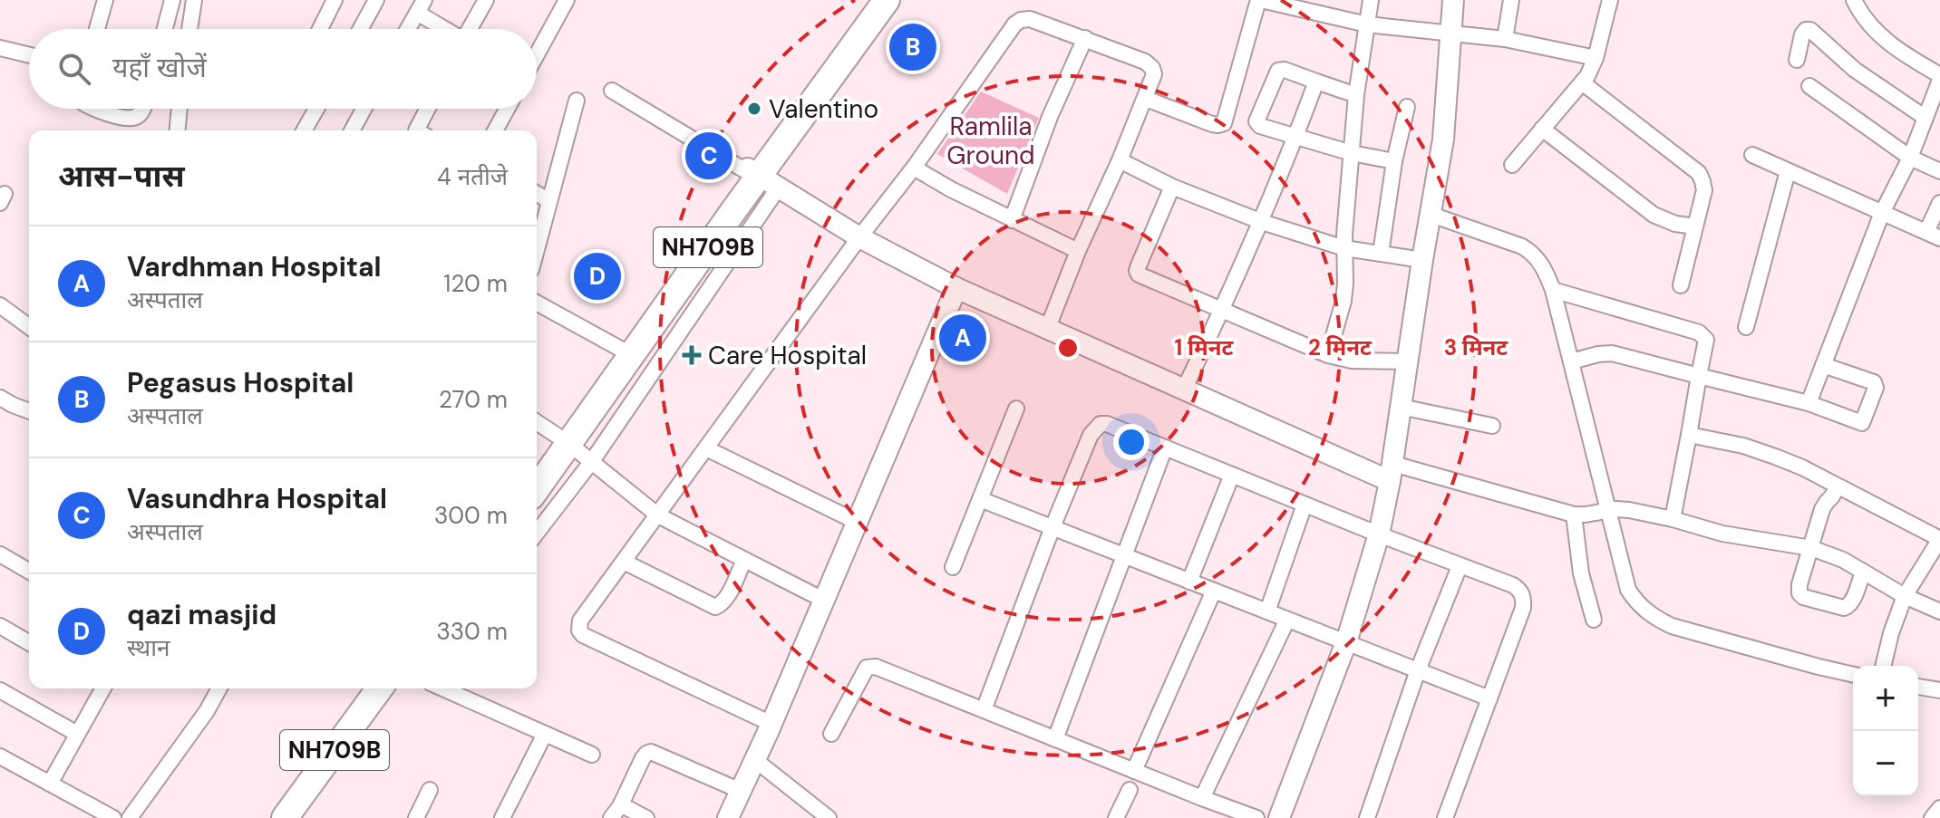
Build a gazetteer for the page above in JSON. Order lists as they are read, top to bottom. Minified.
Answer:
{"streets":{"highway":["NH709B"]},"parks":["Ramlila Ground"],"places":{"other":["Valentino"],"health":["Care Hospital"]},"page":{"pins":["B","C","D","A"],"search":"यहाँ खोजें","heading":["आस-पास","4 नतीजे"],"list":[{"mark":"A","name":"Vardhman Hospital","note":"अस्पताल","value":"120 m"},{"mark":"B","name":"Pegasus Hospital","note":"अस्पताल","value":"270 m"},{"mark":"C","name":"Vasundhra Hospital","note":"अस्पताल","value":"300 m"},{"mark":"D","name":"qazi masjid","note":"स्थान","value":"330 m"}],"map_buttons":["+","−"]},"rings":["1 मिनट","2 मिनट","3 मिनट"]}
